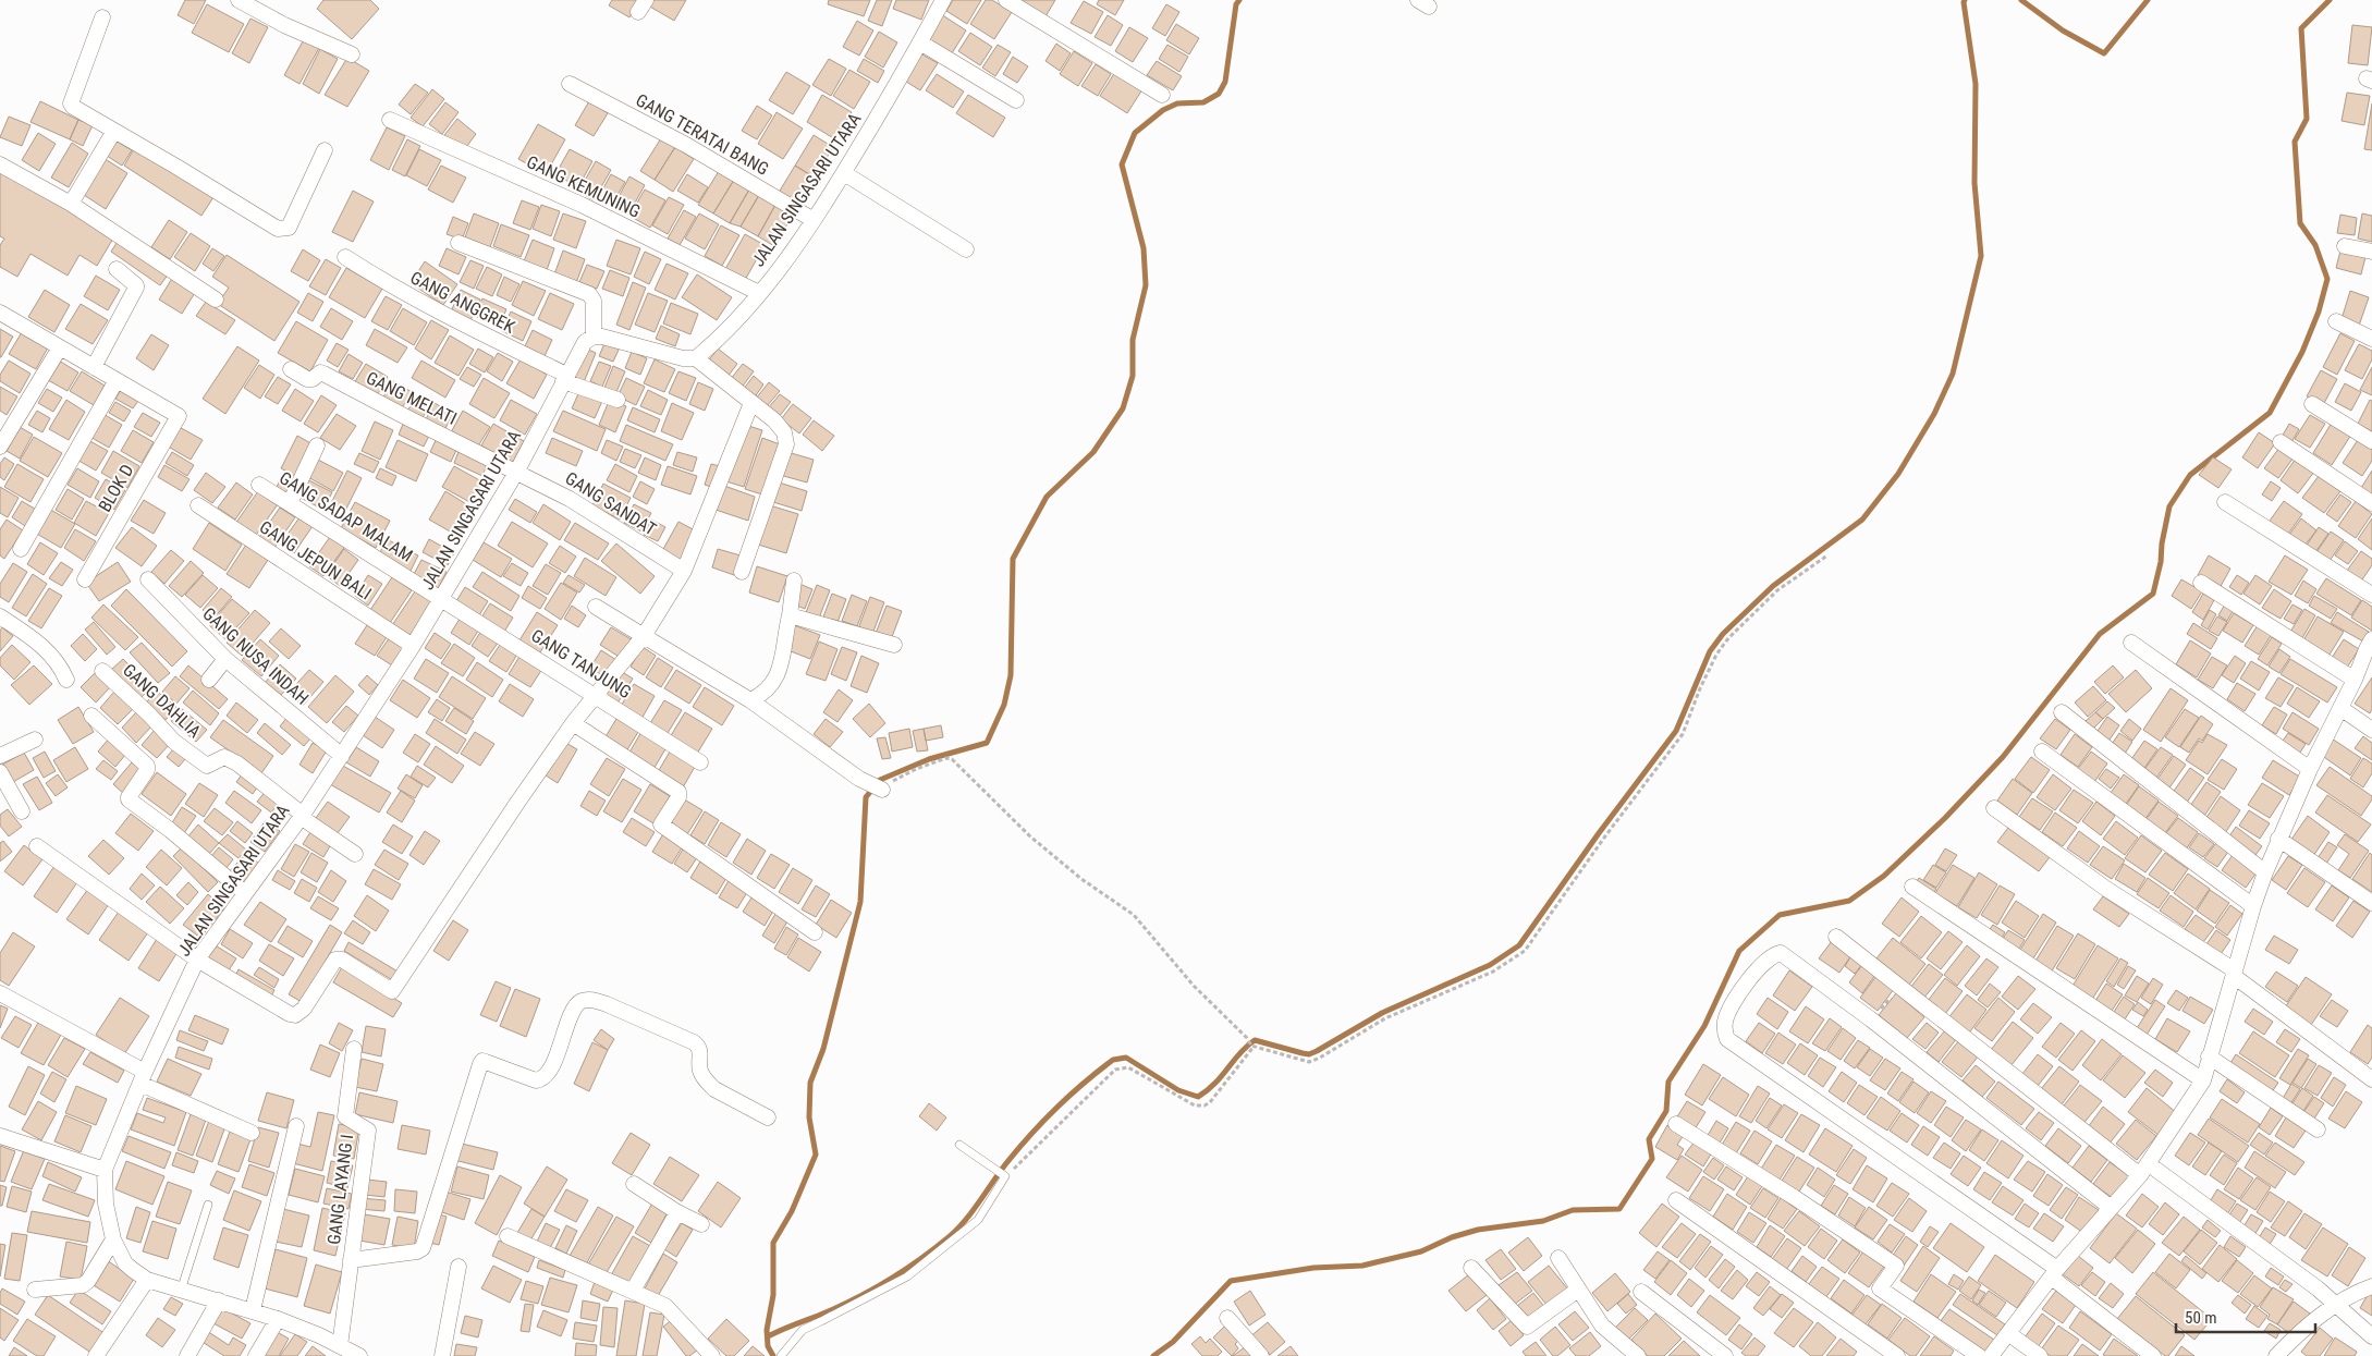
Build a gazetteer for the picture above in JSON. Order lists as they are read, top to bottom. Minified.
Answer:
{"streets":{"street":["GANG TERATAI BANG","GANG KEMUNING","JALAN SINGASARI UTARA","GANG ANGGREK","GANG MELATI","BLOK D","GANG SANDAT","GANG SADAP MALAM","GANG JEPUN BALI","GANG NUSA INDAH","GANG TANJUNG","GANG DAHLIA","GANG LAYANG I"]},"crossings":[["GANG TERATAI BANG","JALAN SINGASARI UTARA"],["GANG KEMUNING","JALAN SINGASARI UTARA"],["JALAN SINGASARI UTARA","GANG ANGGREK"],["JALAN SINGASARI UTARA","GANG MELATI"],["JALAN SINGASARI UTARA","GANG SANDAT"],["JALAN SINGASARI UTARA","GANG SADAP MALAM"],["JALAN SINGASARI UTARA","GANG JEPUN BALI"],["JALAN SINGASARI UTARA","GANG NUSA INDAH"],["JALAN SINGASARI UTARA","GANG TANJUNG"],["JALAN SINGASARI UTARA","GANG DAHLIA"],["GANG MELATI","GANG SANDAT"],["GANG SADAP MALAM","GANG TANJUNG"]],"scale_bar":"50 m"}
